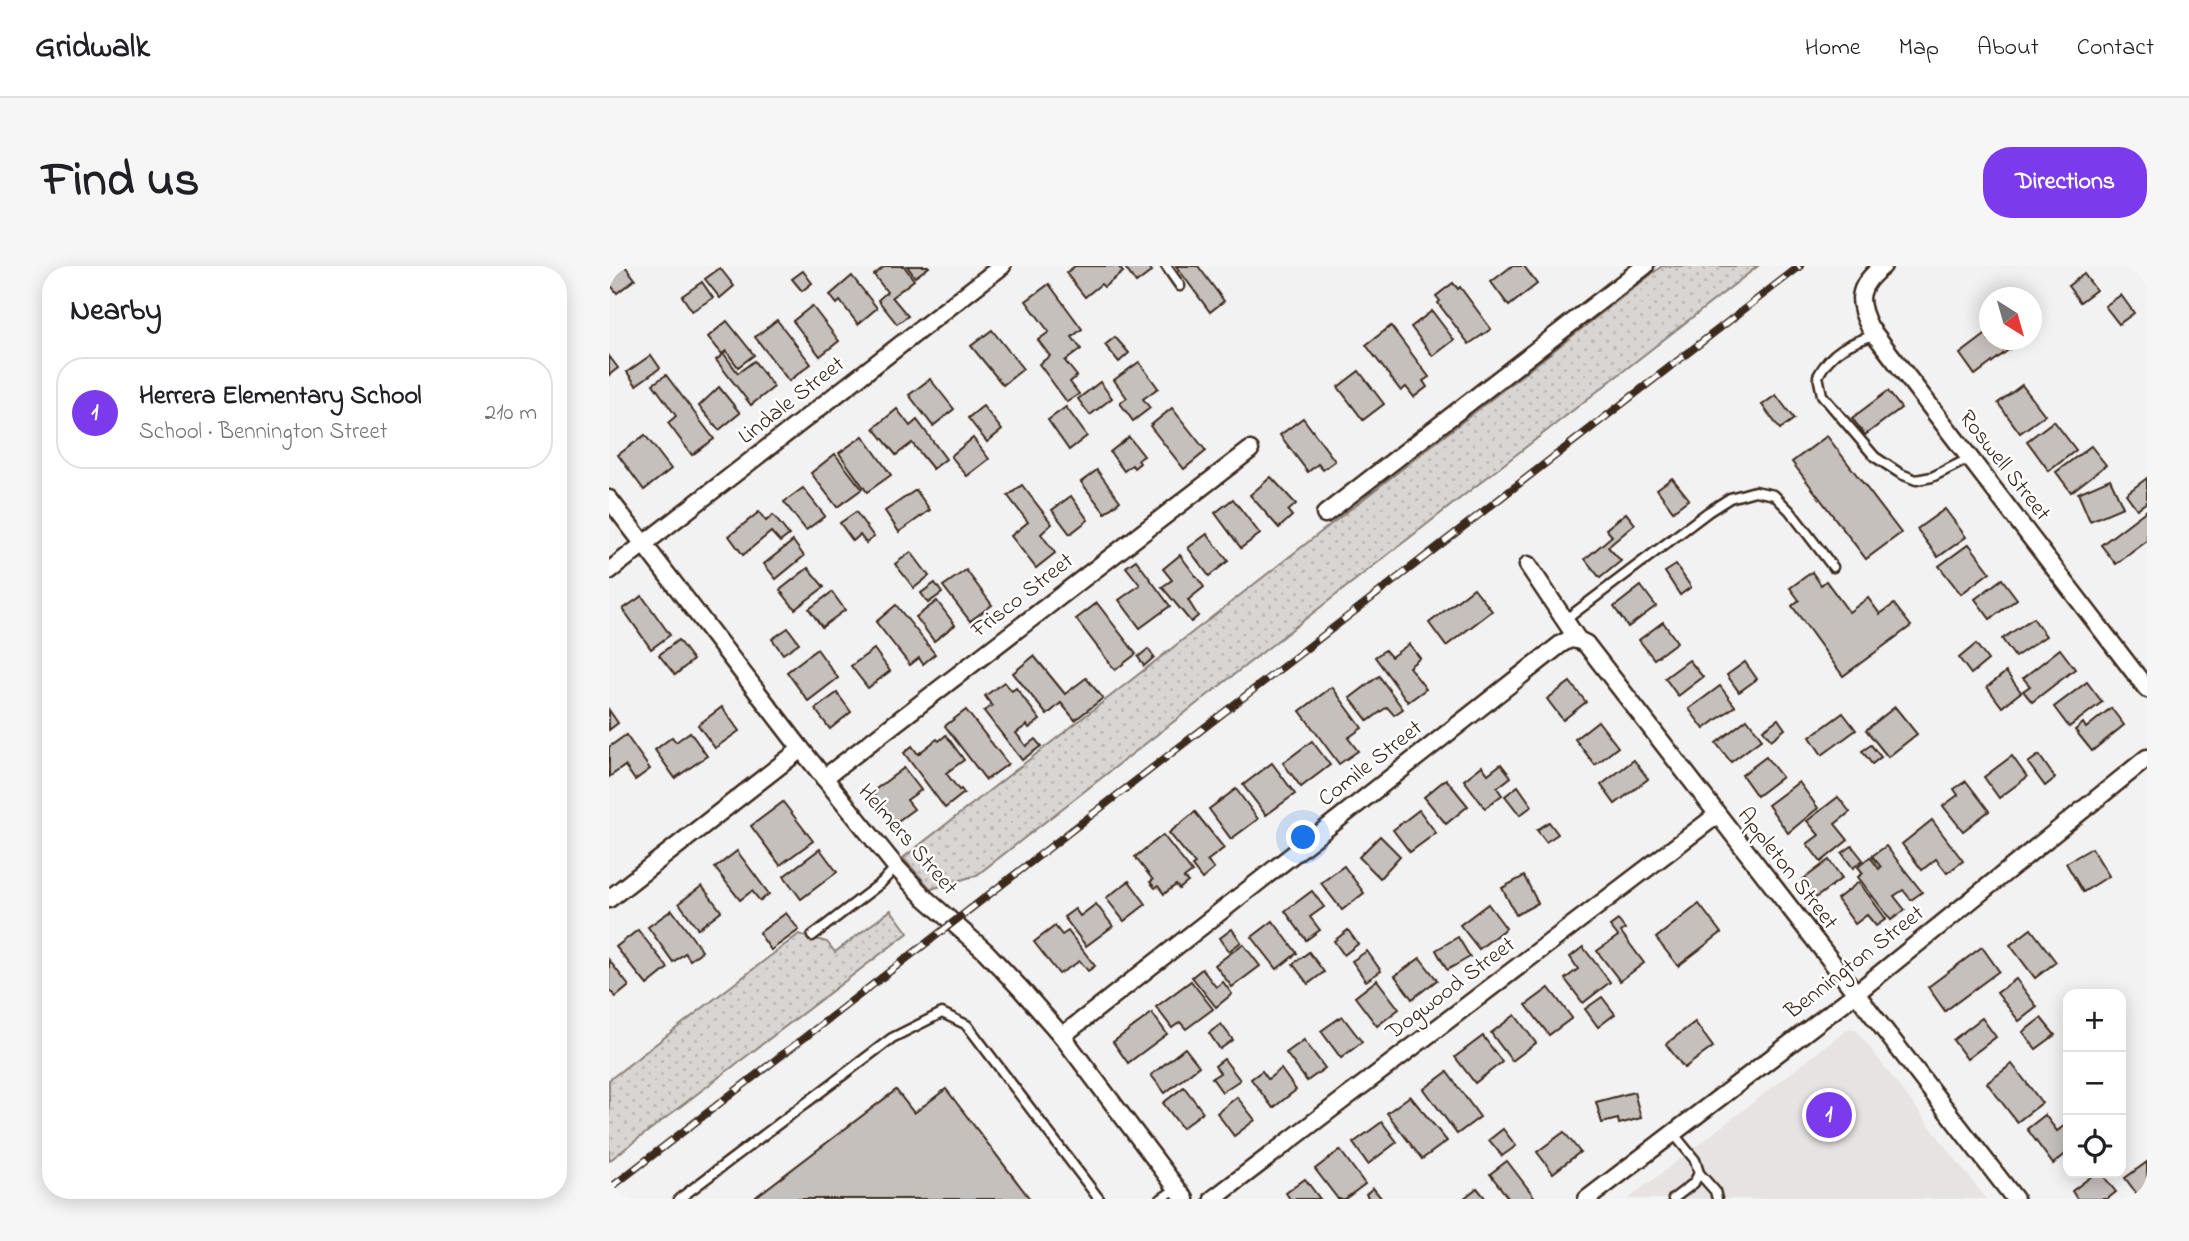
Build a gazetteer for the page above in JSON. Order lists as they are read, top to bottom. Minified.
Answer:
{"streets":{"street":["Lindale Street","Roswell Street","Frisco Street","Comile Street","Helmers Street","Appleton Street","Bennington Street","Dogwood Street"]},"crossings":[["Lindale Street","Helmers Street"],["Frisco Street","Helmers Street"],["Comile Street","Helmers Street"],["Comile Street","Appleton Street"],["Appleton Street","Bennington Street"],["Appleton Street","Dogwood Street"]],"north":"bottom right","page":{"header":"Gridwalk","nav":["Home","Map","About","Contact"],"title":"Find us","buttons":"Directions","heading":"Nearby","list":[{"mark":"1","name":"Herrera Elementary School","note":"School · Bennington Street","value":"210 m"}],"map_buttons":["+","−"],"pins":"1"}}
